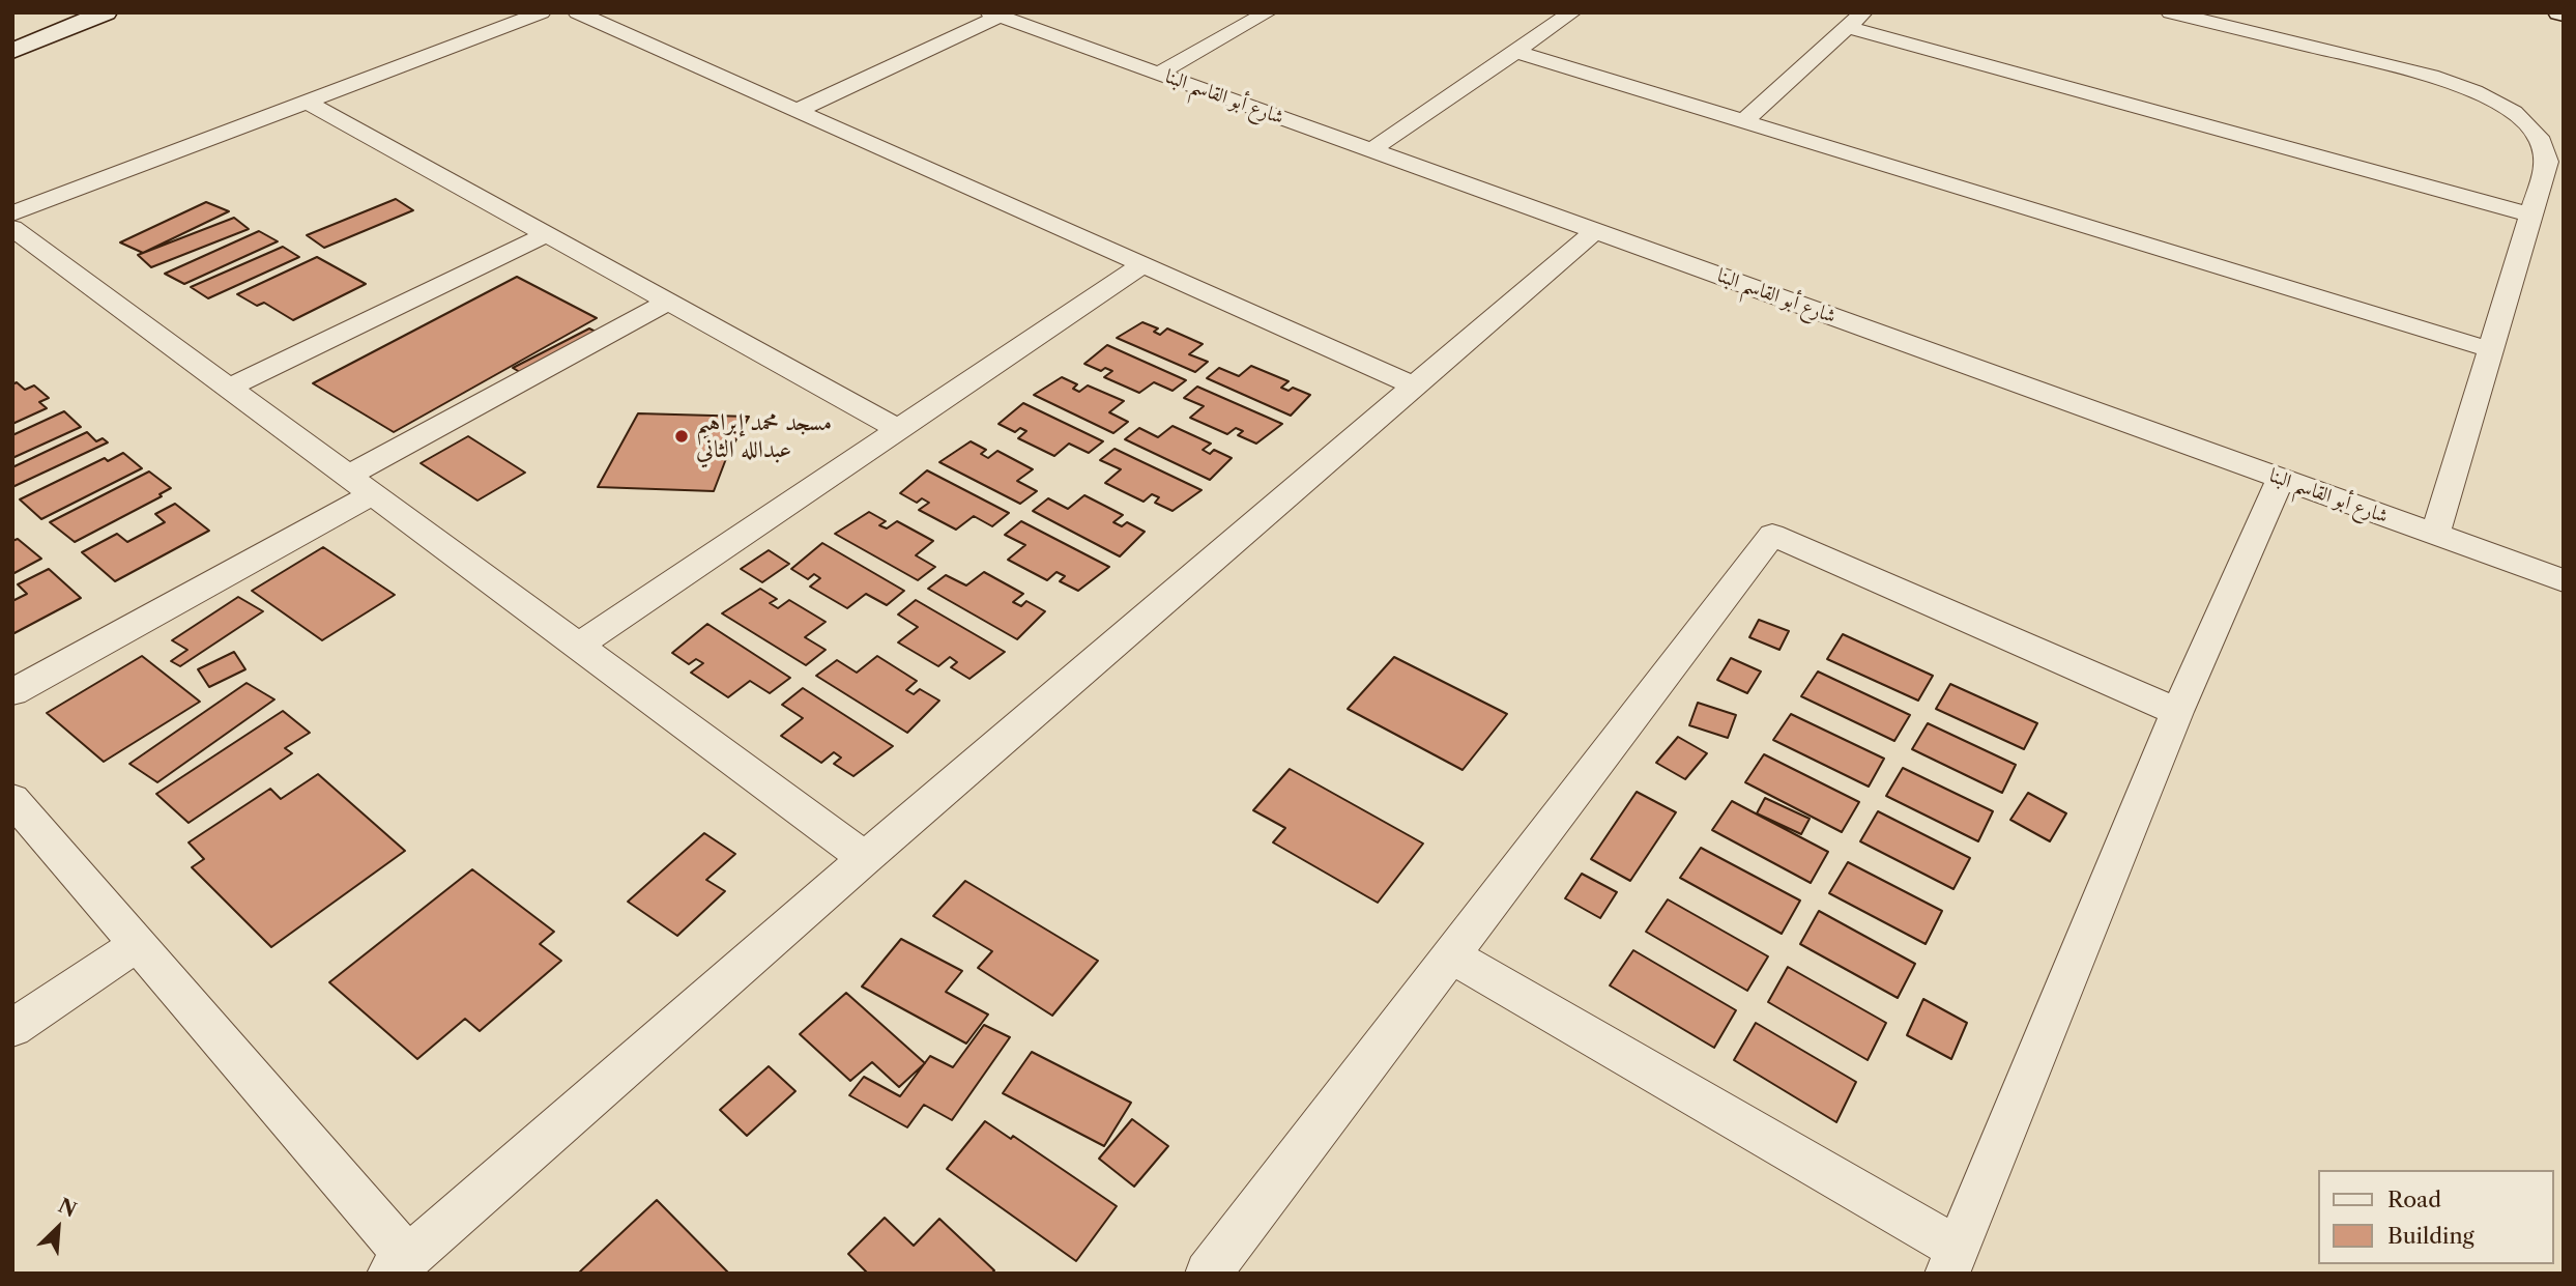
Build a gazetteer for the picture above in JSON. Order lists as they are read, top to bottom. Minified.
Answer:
{"streets":{"street":["شارع أبو القاسم البنا"]},"places":["مسجد محمد إبراهيم عبدالله الثاني"],"legend":["Road","Building"],"north":"top right"}
